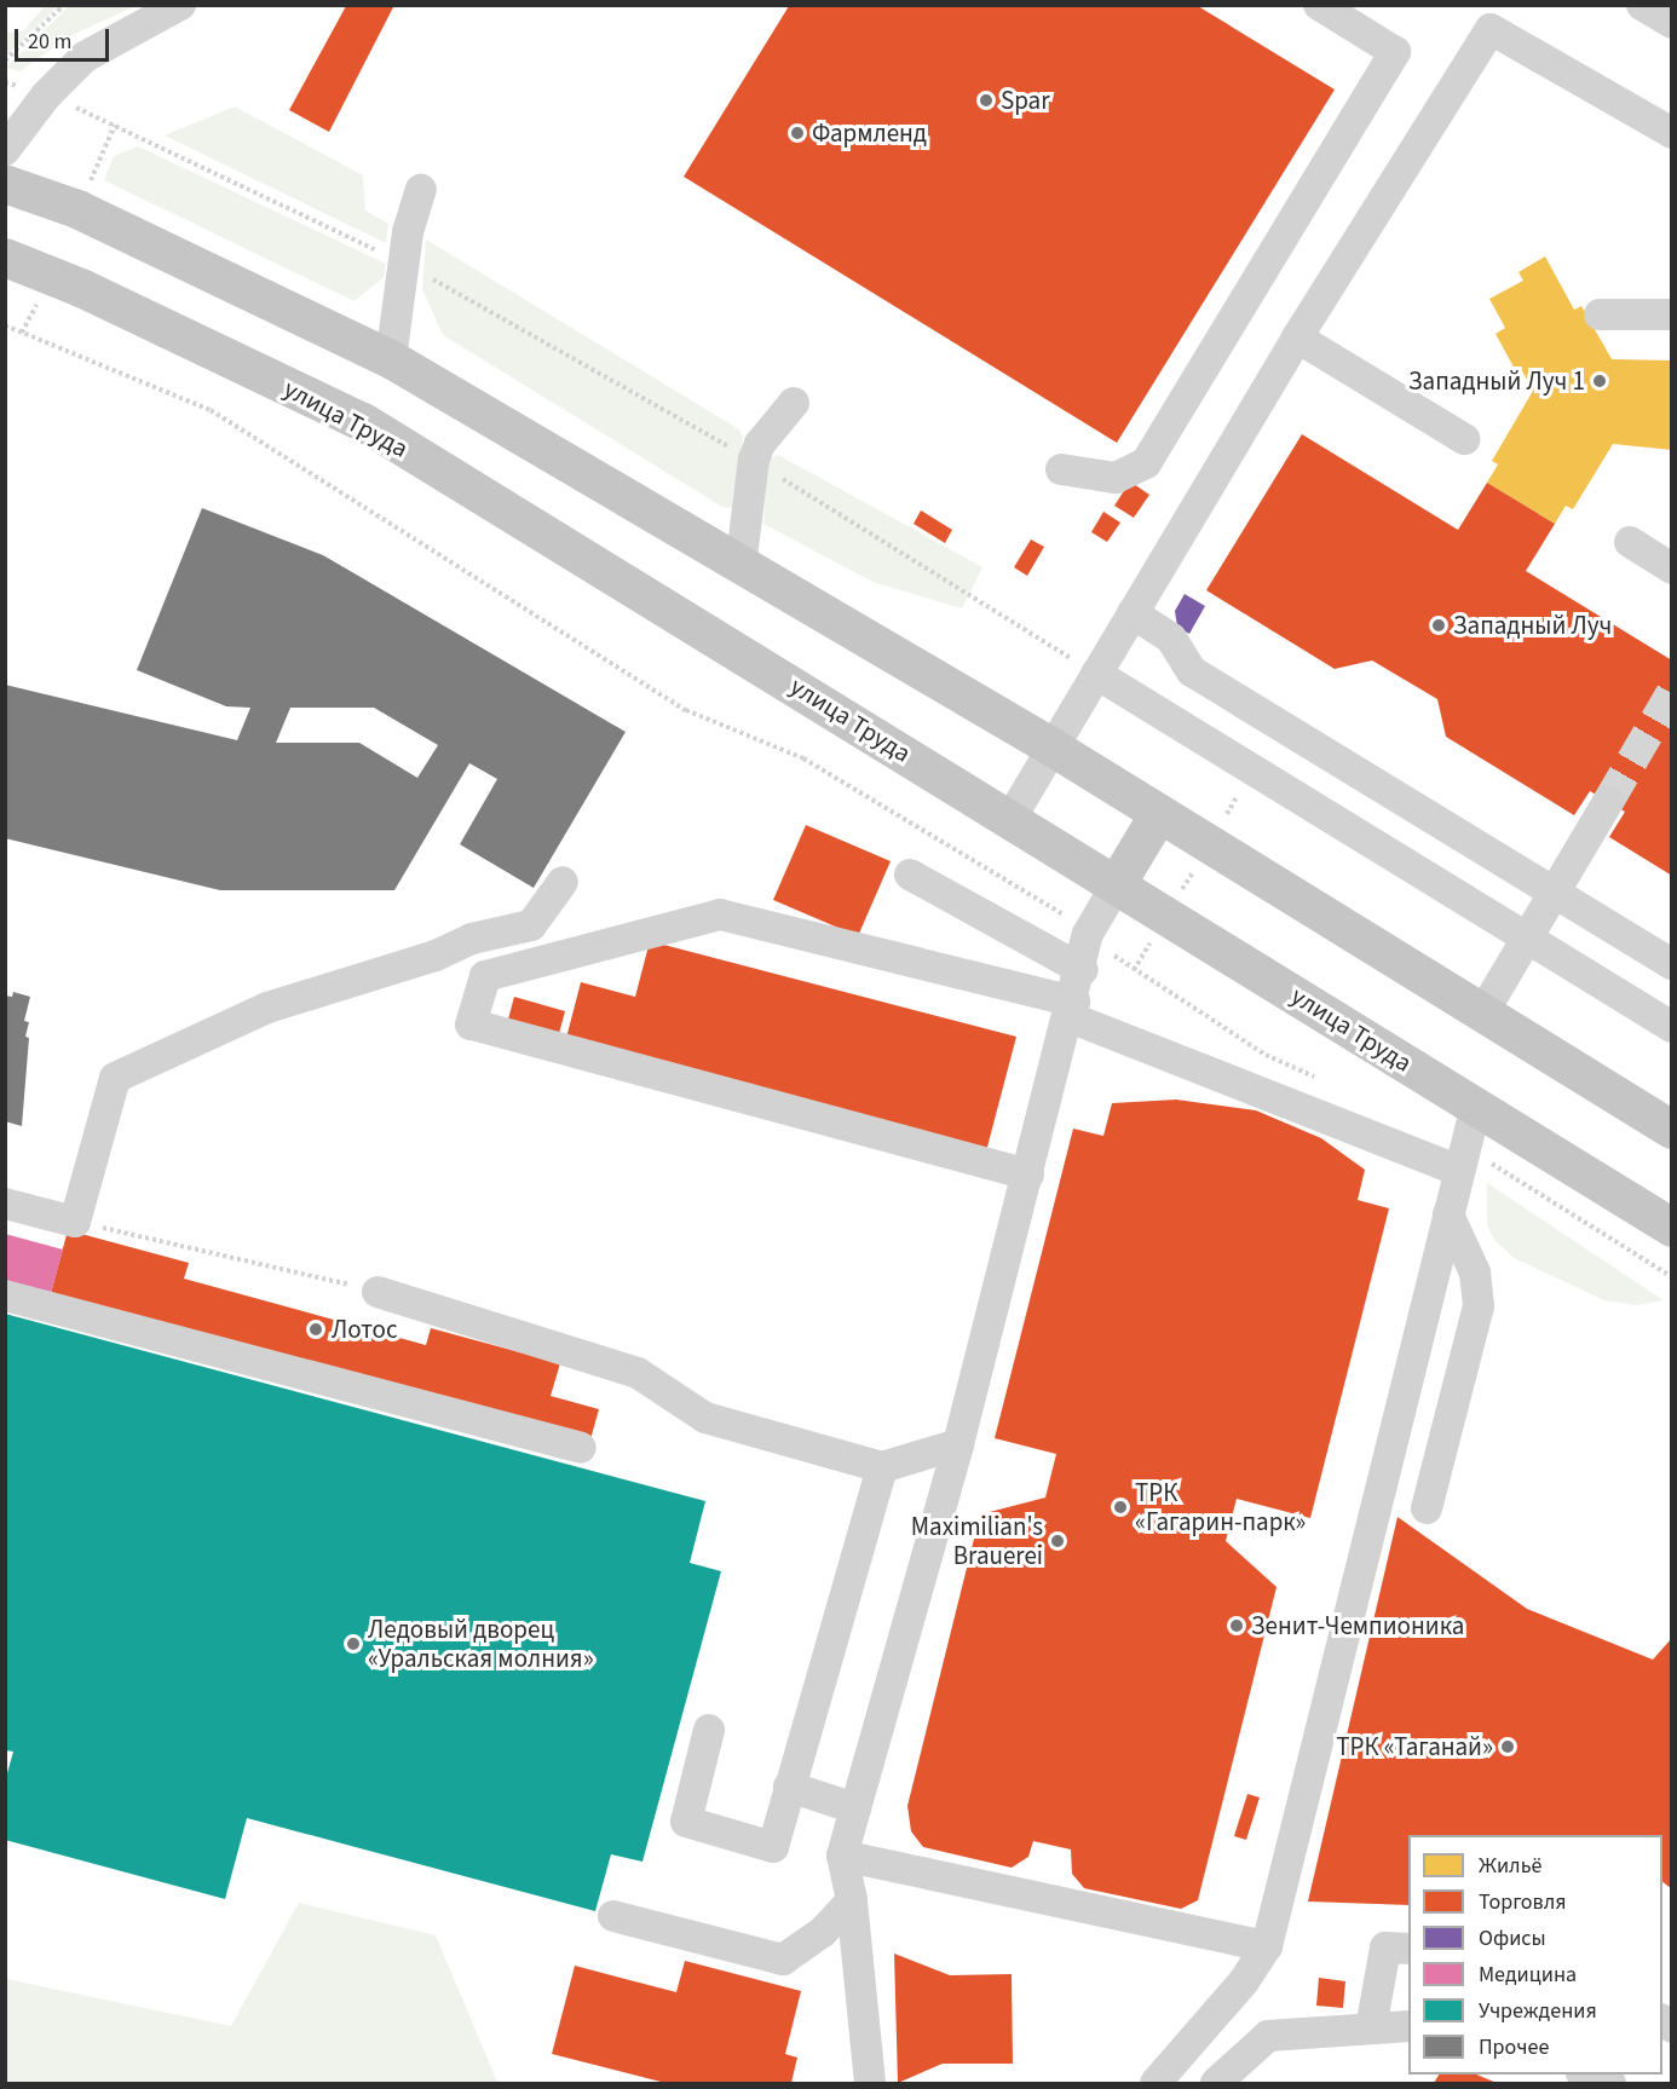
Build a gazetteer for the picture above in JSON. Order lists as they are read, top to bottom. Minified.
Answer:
{"streets":{"main road":["улица Труда"]},"places":["Spar","Фармленд","Западный Луч 1","Западный Луч","Лотос","ТРК «Гагарин-парк»","Maximilian's Brauerei","Зенит-Чемпионика","Ледовый дворец «Уральская молния»","ТРК «Таганай»"],"legend":["Жильё","Торговля","Офисы","Медицина","Учреждения","Прочее"],"scale_bar":"20 m"}
